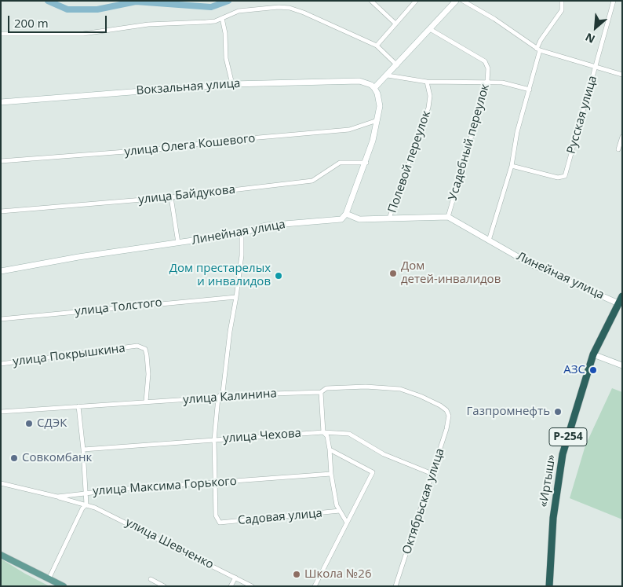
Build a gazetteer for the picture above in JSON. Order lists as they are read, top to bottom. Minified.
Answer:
{"streets":{"highway":["Р-254","«Иртыш»"],"street":["Вокзальная улица","Русская улица","Усадебный переулок","улица Олега Кошевого","Полевой переулок","улица Байдукова","Линейная улица","улица Толстого","улица Покрышкина","улица Калинина","улица Чехова","улица Максима Горького","Октябрьская улица","Садовая улица","улица Шевченко"]},"crossings":[["Усадебный переулок","Линейная улица"],["Полевой переулок","Линейная улица"],["Линейная улица","«Иртыш»"],["улица Покрышкина","улица Калинина"],["улица Калинина","Октябрьская улица"],["улица Чехова","Октябрьская улица"],["улица Максима Горького","Садовая улица"],["улица Максима Горького","улица Шевченко"]],"places":["Дом детей-инвалидов","Дом престарелых и инвалидов","АЗС","Газпромнефть","СДЭК","Совкомбанк","Школа №26"],"scale_bar":"200 m","north":"bottom left"}
